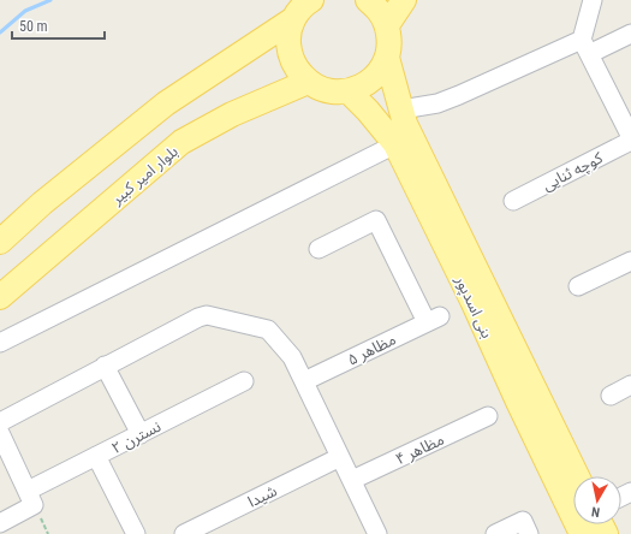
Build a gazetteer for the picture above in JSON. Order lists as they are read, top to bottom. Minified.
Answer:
{"streets":{"main road":["بلوار امیر کبیر","بنی اسدپور"],"street":["کوچه ثنایی","مظاهر ۵","نسترن ۲","مظاهر ۴","شیدا"]},"scale_bar":"50 m","north":"bottom"}
